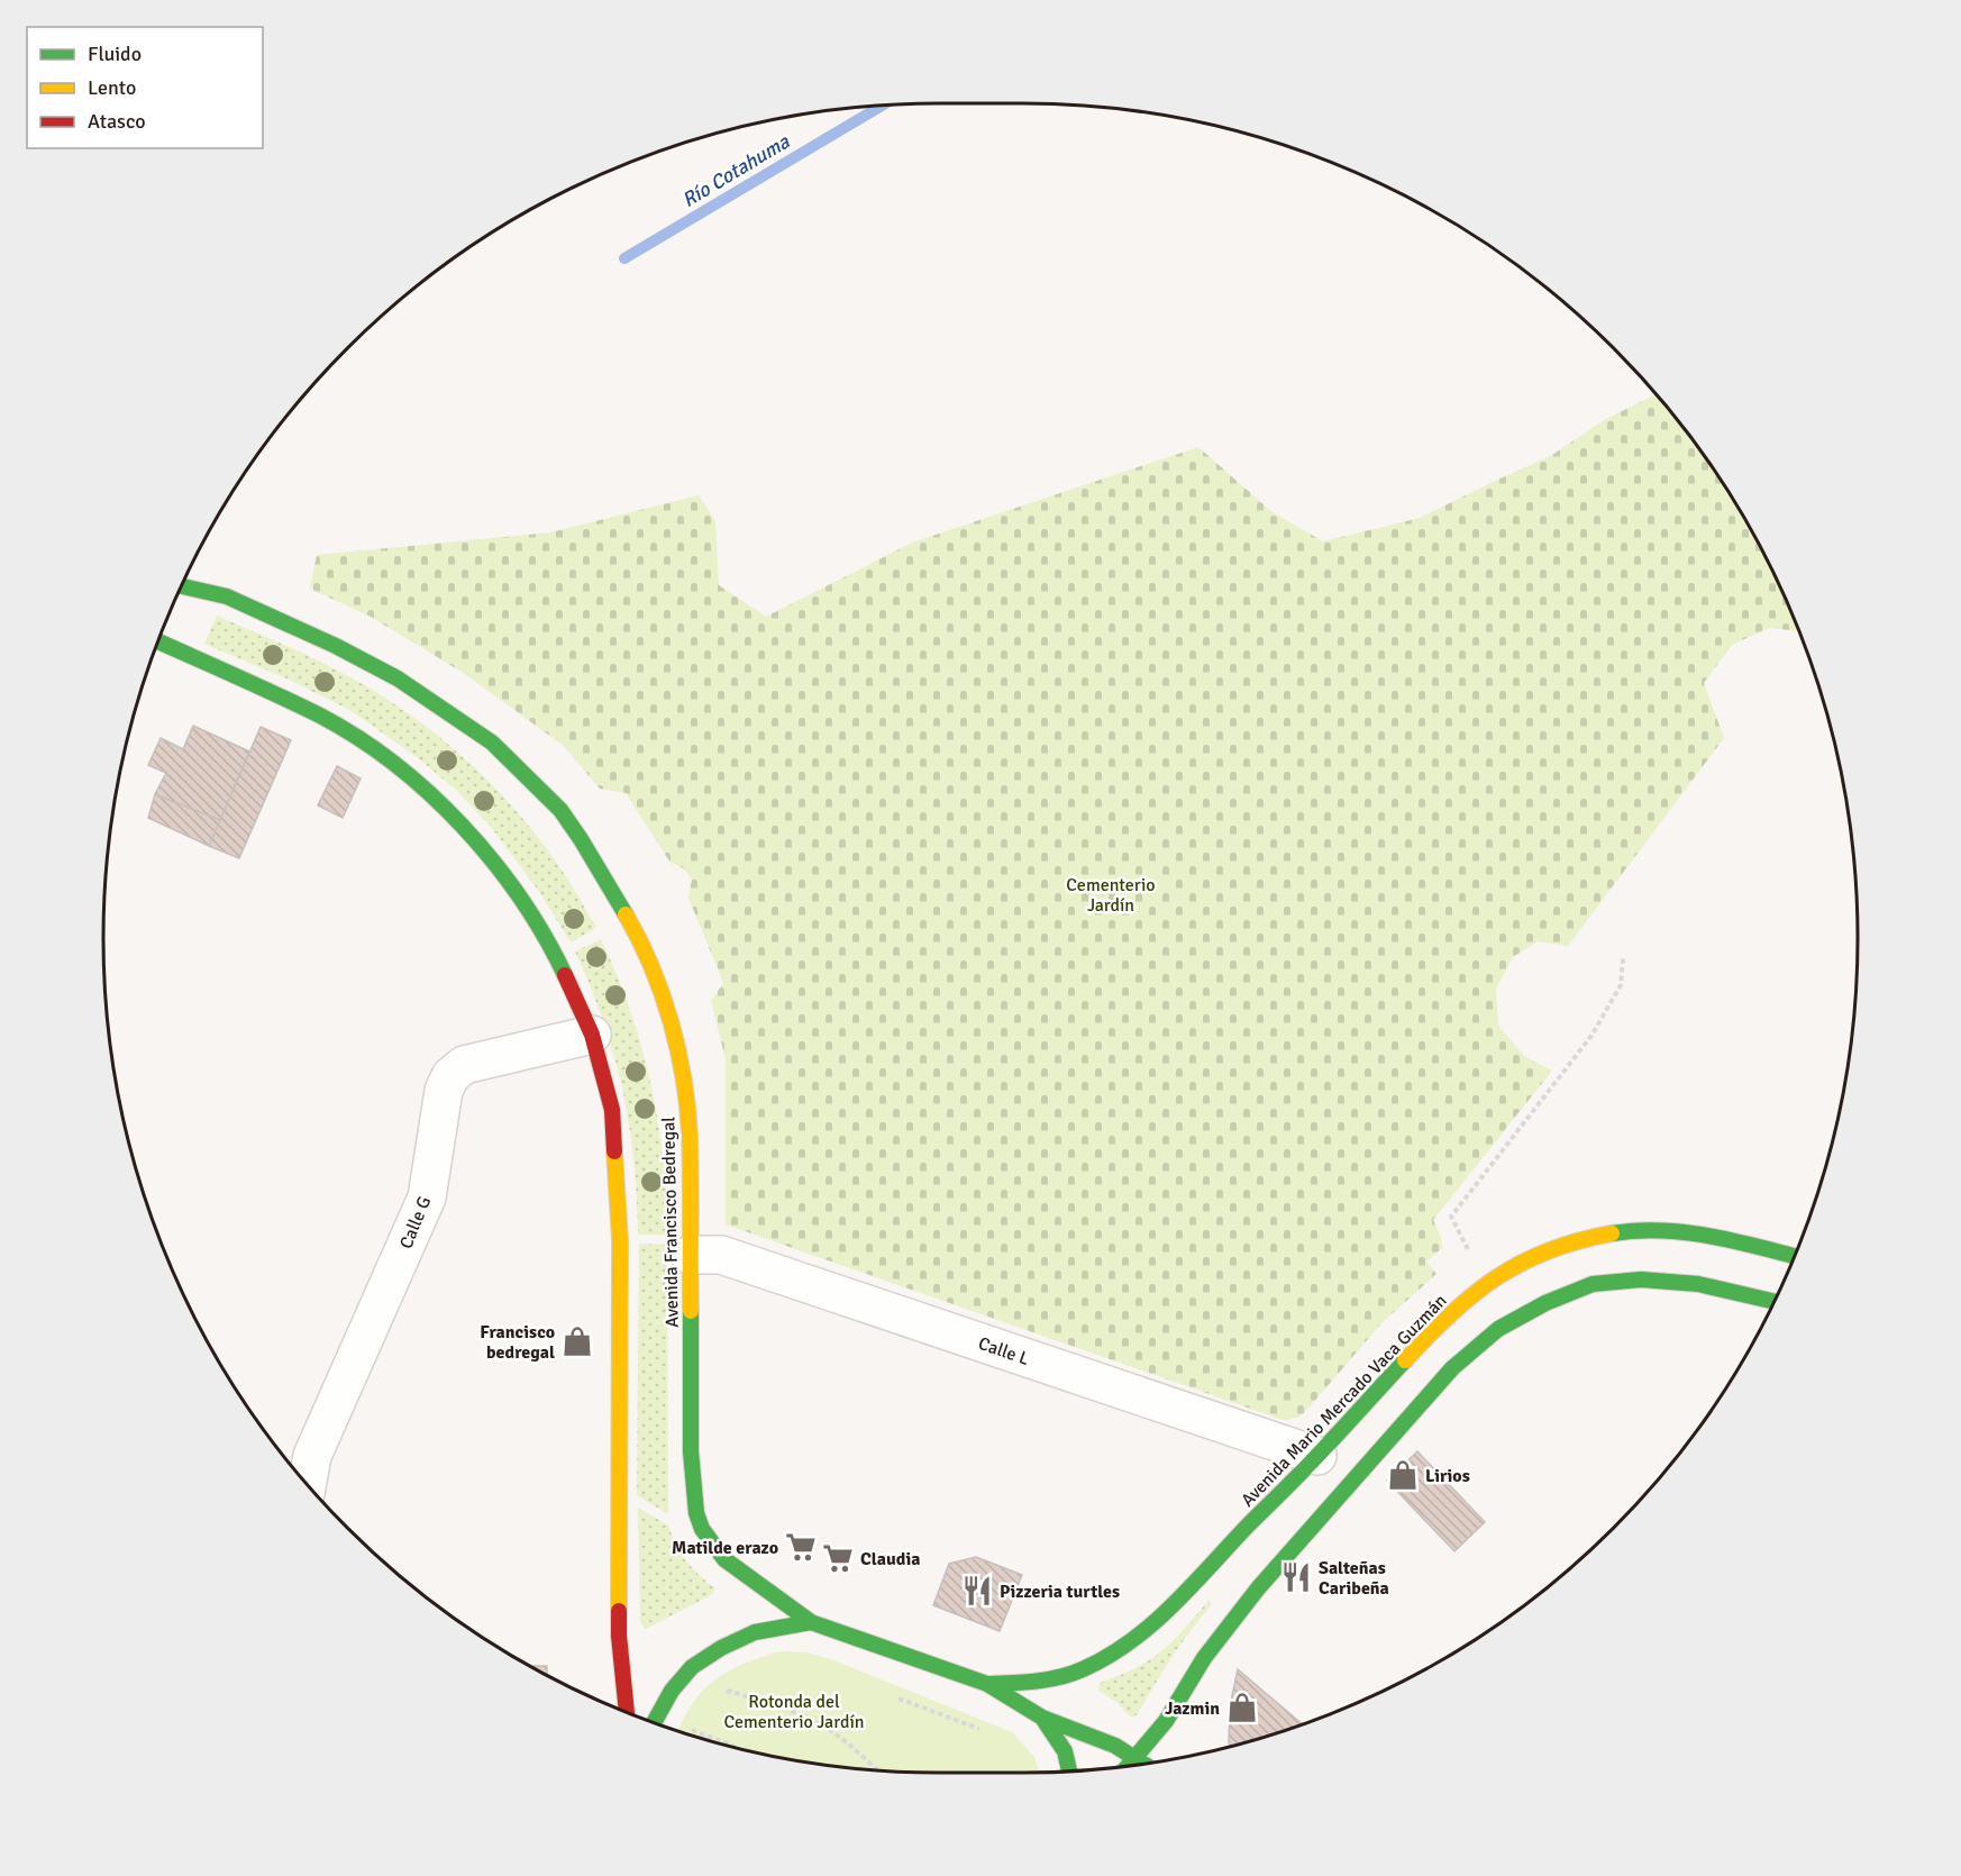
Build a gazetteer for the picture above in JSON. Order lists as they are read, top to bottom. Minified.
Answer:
{"streets":{"main road":["Avenida Francisco Bedregal","Avenida Mario Mercado Vaca Guzmán"],"street":["Calle G","Calle L"]},"crossings":[["Avenida Francisco Bedregal","Calle L"],["Avenida Francisco Bedregal","Avenida Mario Mercado Vaca Guzmán"],["Calle L","Avenida Mario Mercado Vaca Guzmán"]],"water":["Río Cotahuma"],"parks":["Cementerio Jardín","Rotonda del Cementerio Jardín"],"places":{"shop":["Francisco bedregal","Lirios","Jazmin"],"supermarket":["Matilde erazo","Claudia"],"restaurant":["Salteñas Caribeña","Pizzeria turtles"]},"legend":["Fluido","Lento","Atasco"]}
